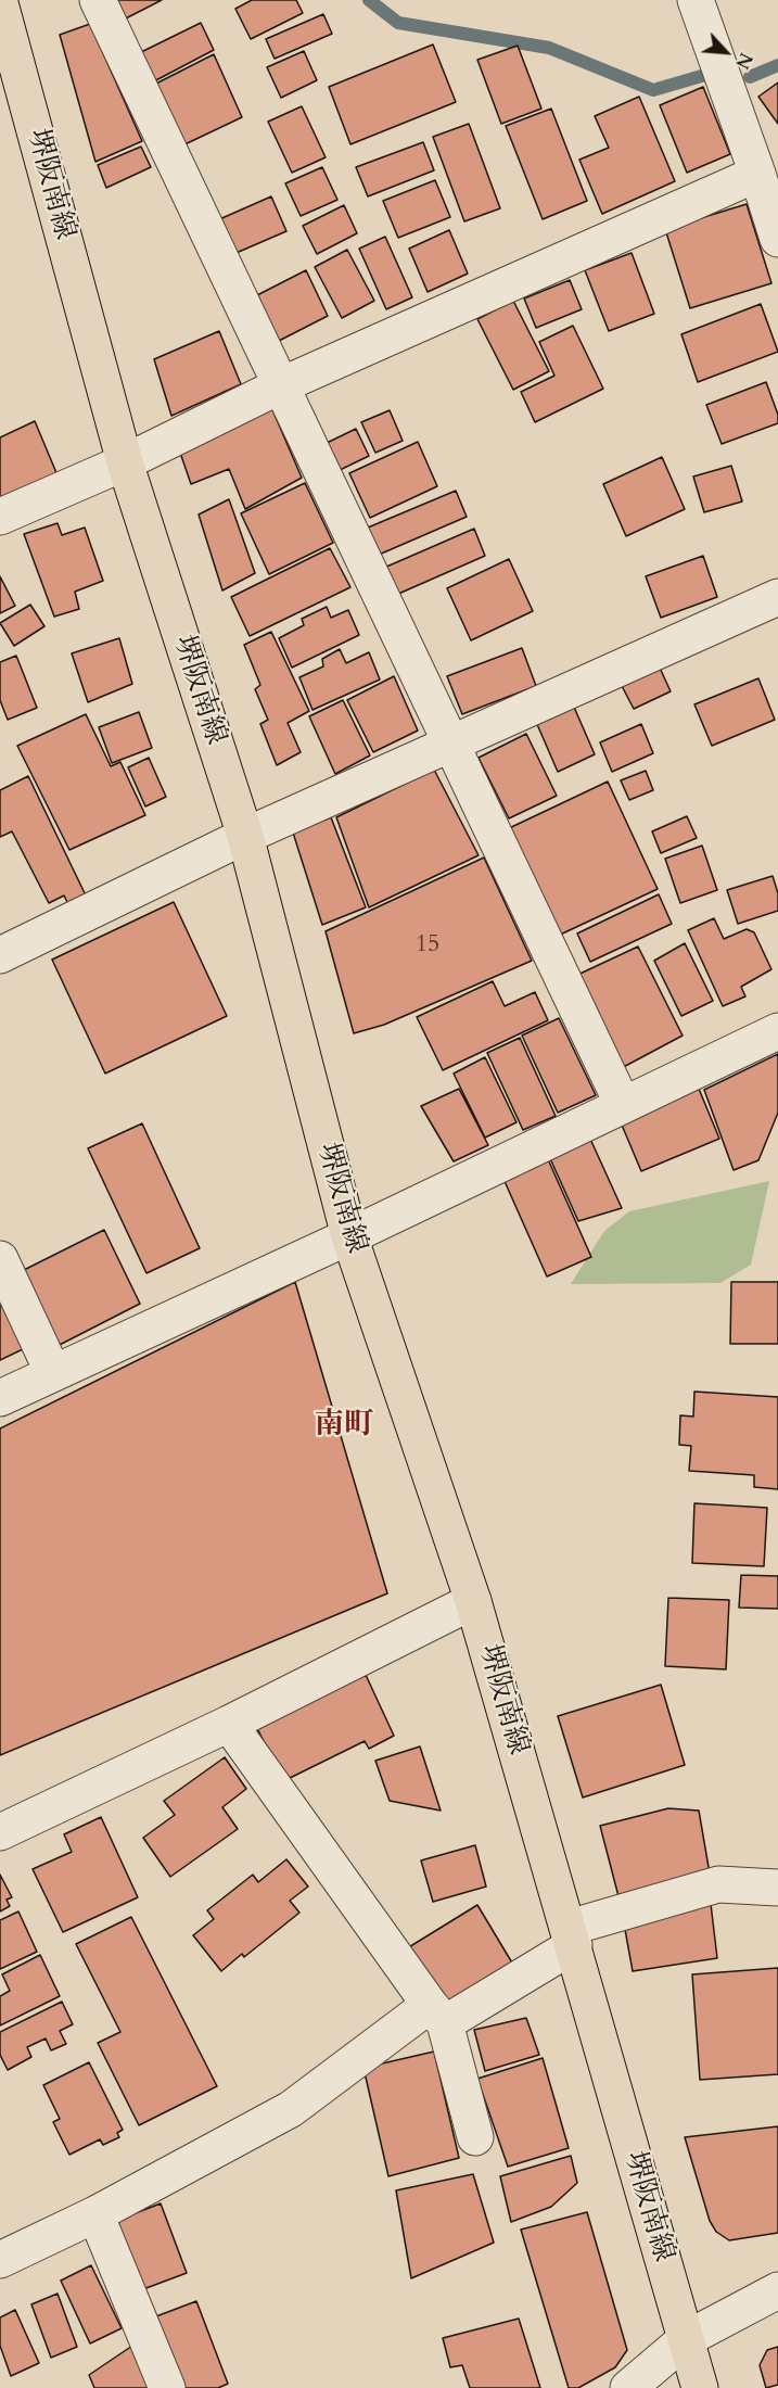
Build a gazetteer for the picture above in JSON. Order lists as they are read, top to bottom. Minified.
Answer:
{"streets":{"main road":["堺阪南線"]},"districts":["南町"],"house_numbers":["15"],"north":"bottom right"}
